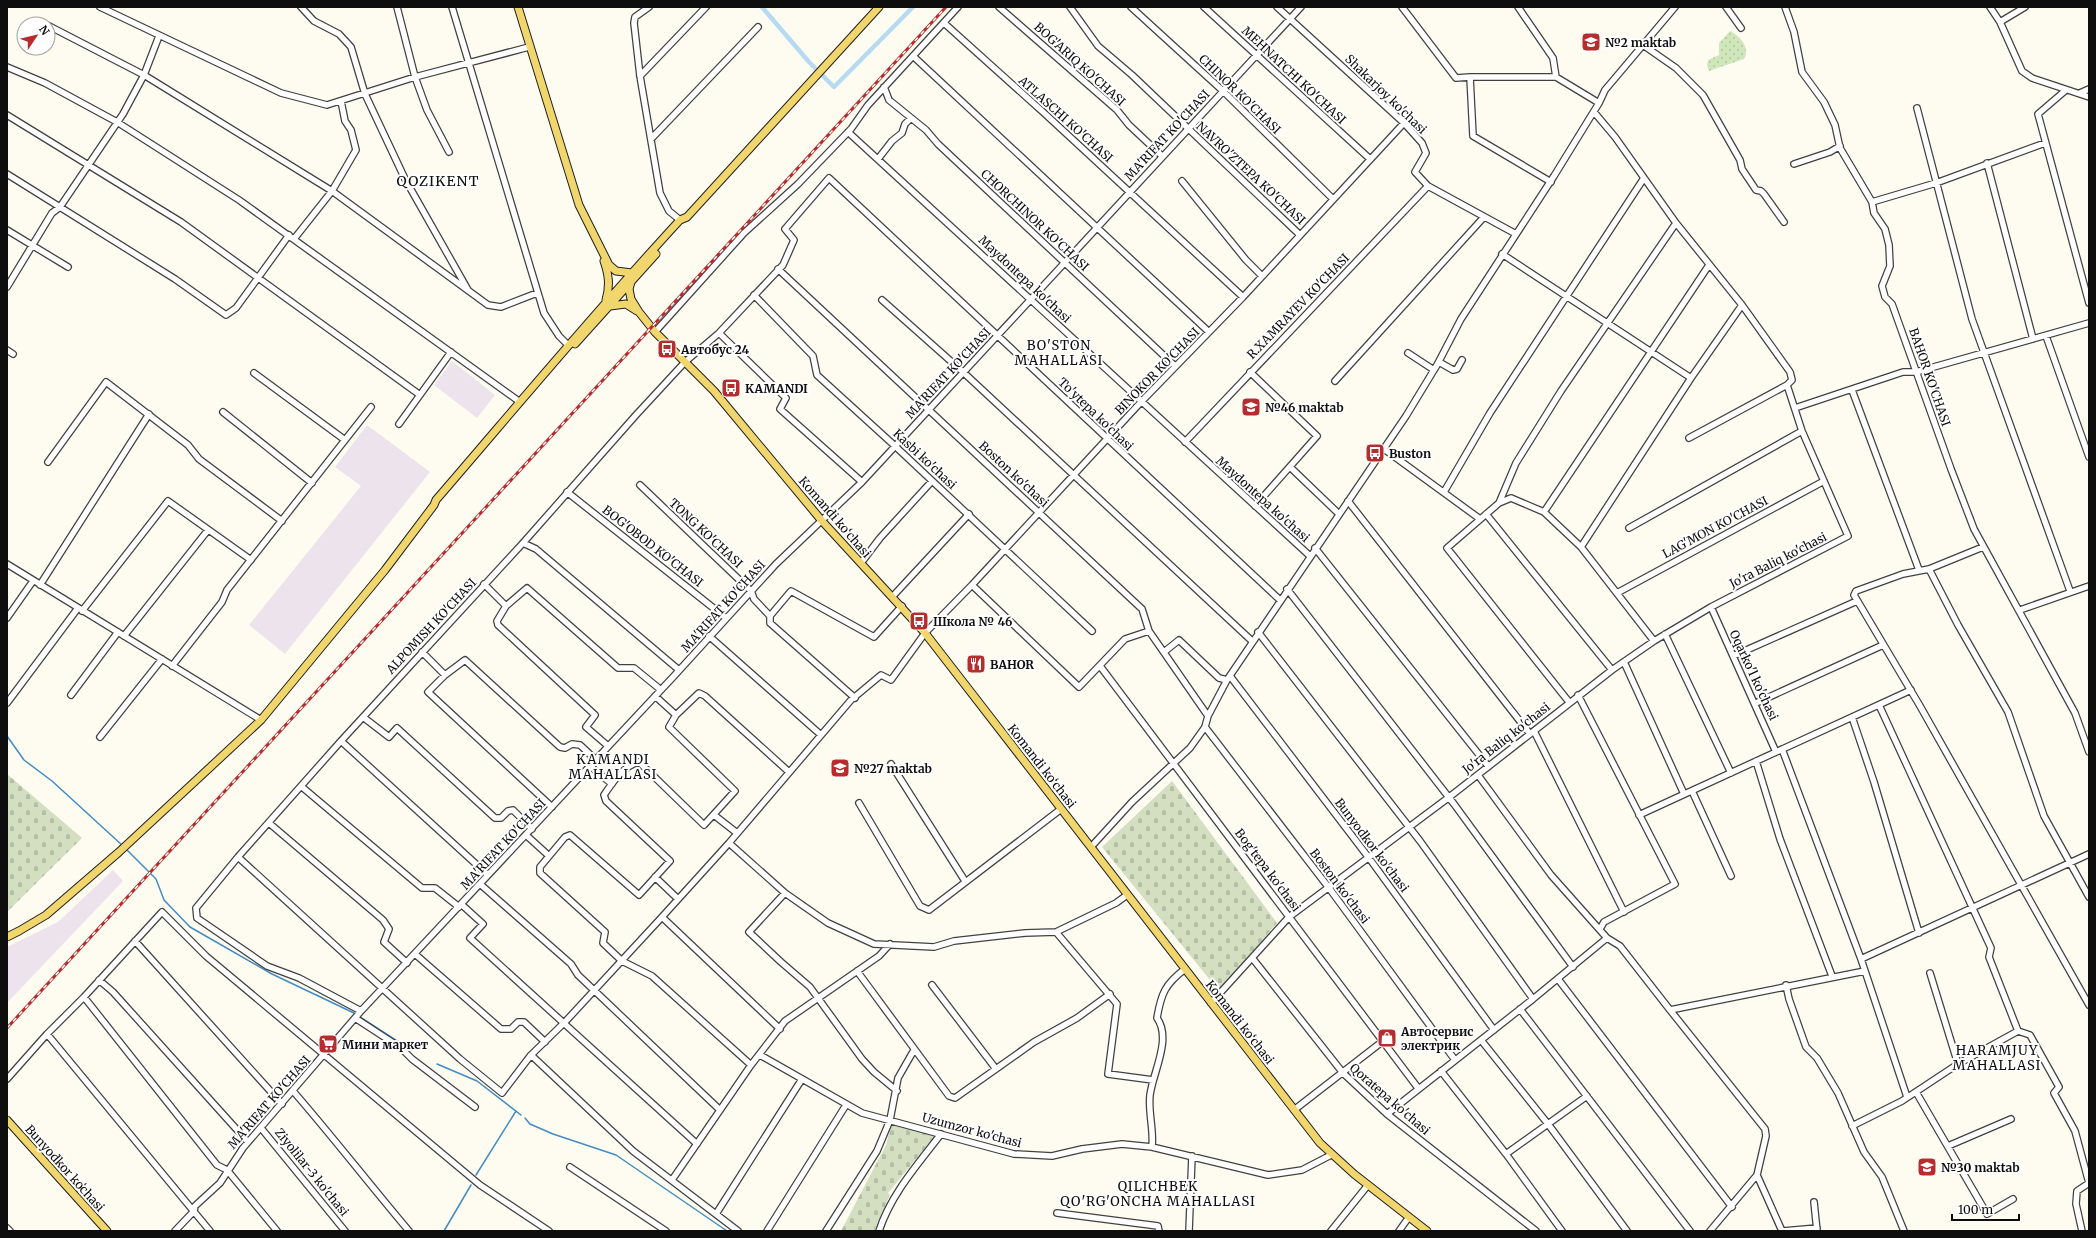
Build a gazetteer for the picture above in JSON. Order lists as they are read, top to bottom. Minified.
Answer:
{"streets":{"main road":["Komandi ko‘chasi","Bunyodkor koʻchasi"],"street":["BOG'ARIQ KO'CHASI","MEHNATCHI KO'CHASI","CHINOR KO'CHASI","Shakarjoy ko'chasi","ATLASCHI KO'CHASI","MA'RIFAT KO'CHASI","NAVRO'ZTEPA KO'CHASI","CHORCHINOR KO'CHASI","Maydontepa ko'chasi","R.XAMRAYEV KO'CHASI","BINOKOR KO'CHASI","BAHOR KO'CHASI","To'ytepa ko'chasi","Kasbi ko'chasi","Boston ko'chasi","LAG'MON KO'CHASI","TONG KO'CHASI","BOG'OBOD KO'CHASI","Jo'ra Baliq ko'chasi","ALPOMISH KO'CHASI","Oqarko'l ko'chasi","Bunyodkor ko'chasi","Bog'tepa ko'chasi","Qoratepa ko'chasi","Uzumzor ko'chasi","Ziyolilar-3 ko'chasi"]},"crossings":[["BOG'ARIQ KO'CHASI","MA'RIFAT KO'CHASI"],["MEHNATCHI KO'CHASI","MA'RIFAT KO'CHASI"],["MEHNATCHI KO'CHASI","BINOKOR KO'CHASI"],["CHINOR KO'CHASI","MA'RIFAT KO'CHASI"],["CHINOR KO'CHASI","BINOKOR KO'CHASI"],["Shakarjoy ko'chasi","MA'RIFAT KO'CHASI"],["Shakarjoy ko'chasi","R.XAMRAYEV KO'CHASI"],["Shakarjoy ko'chasi","BINOKOR KO'CHASI"],["ATLASCHI KO'CHASI","MA'RIFAT KO'CHASI"],["ATLASCHI KO'CHASI","BINOKOR KO'CHASI"],["MA'RIFAT KO'CHASI","NAVRO'ZTEPA KO'CHASI"],["MA'RIFAT KO'CHASI","CHORCHINOR KO'CHASI"],["MA'RIFAT KO'CHASI","Maydontepa ko'chasi"],["MA'RIFAT KO'CHASI","To'ytepa ko'chasi"],["MA'RIFAT KO'CHASI","Kasbi ko'chasi"],["MA'RIFAT KO'CHASI","Boston ko'chasi"],["MA'RIFAT KO'CHASI","Komandi ko‘chasi"],["MA'RIFAT KO'CHASI","TONG KO'CHASI"],["MA'RIFAT KO'CHASI","BOG'OBOD KO'CHASI"],["MA'RIFAT KO'CHASI","ALPOMISH KO'CHASI"],["MA'RIFAT KO'CHASI","Ziyolilar-3 ko'chasi"],["NAVRO'ZTEPA KO'CHASI","BINOKOR KO'CHASI"],["CHORCHINOR KO'CHASI","BINOKOR KO'CHASI"],["Maydontepa ko'chasi","R.XAMRAYEV KO'CHASI"],["Maydontepa ko'chasi","BINOKOR KO'CHASI"],["BINOKOR KO'CHASI","To'ytepa ko'chasi"],["BINOKOR KO'CHASI","Kasbi ko'chasi"],["BINOKOR KO'CHASI","Boston ko'chasi"],["BINOKOR KO'CHASI","Komandi ko‘chasi"],["BINOKOR KO'CHASI","TONG KO'CHASI"],["To'ytepa ko'chasi","ALPOMISH KO'CHASI"],["Kasbi ko'chasi","ALPOMISH KO'CHASI"],["Boston ko'chasi","Jo'ra Baliq ko'chasi"],["Boston ko'chasi","ALPOMISH KO'CHASI"],["Komandi ko‘chasi","Jo'ra Baliq ko'chasi"],["Komandi ko‘chasi","ALPOMISH KO'CHASI"],["Komandi ko‘chasi","Uzumzor ko'chasi"],["LAG'MON KO'CHASI","Jo'ra Baliq ko'chasi"],["BOG'OBOD KO'CHASI","ALPOMISH KO'CHASI"],["Jo'ra Baliq ko'chasi","Oqarko'l ko'chasi"],["Jo'ra Baliq ko'chasi","Bunyodkor ko'chasi"],["Jo'ra Baliq ko'chasi","Bog'tepa ko'chasi"],["Jo'ra Baliq ko'chasi","Qoratepa ko'chasi"]],"districts":["QOZIKENT","BO'STON MAHALLASI","KAMANDI MAHALLASI","HARAMJUY MAHALLASI","QILICHBEK QO'RG'ONCHA MAHALLASI"],"places":{"school or university":["№2 maktab","№46 maktab","№27 maktab","№30 maktab"],"bus stop":["Автобус 24","KAMANDI","Buston","Школа № 46"],"restaurant":["BAHOR"],"shop":["Автосервис электрик"],"supermarket":["Мини маркет"]},"scale_bar":"100 m","north":"top right"}
